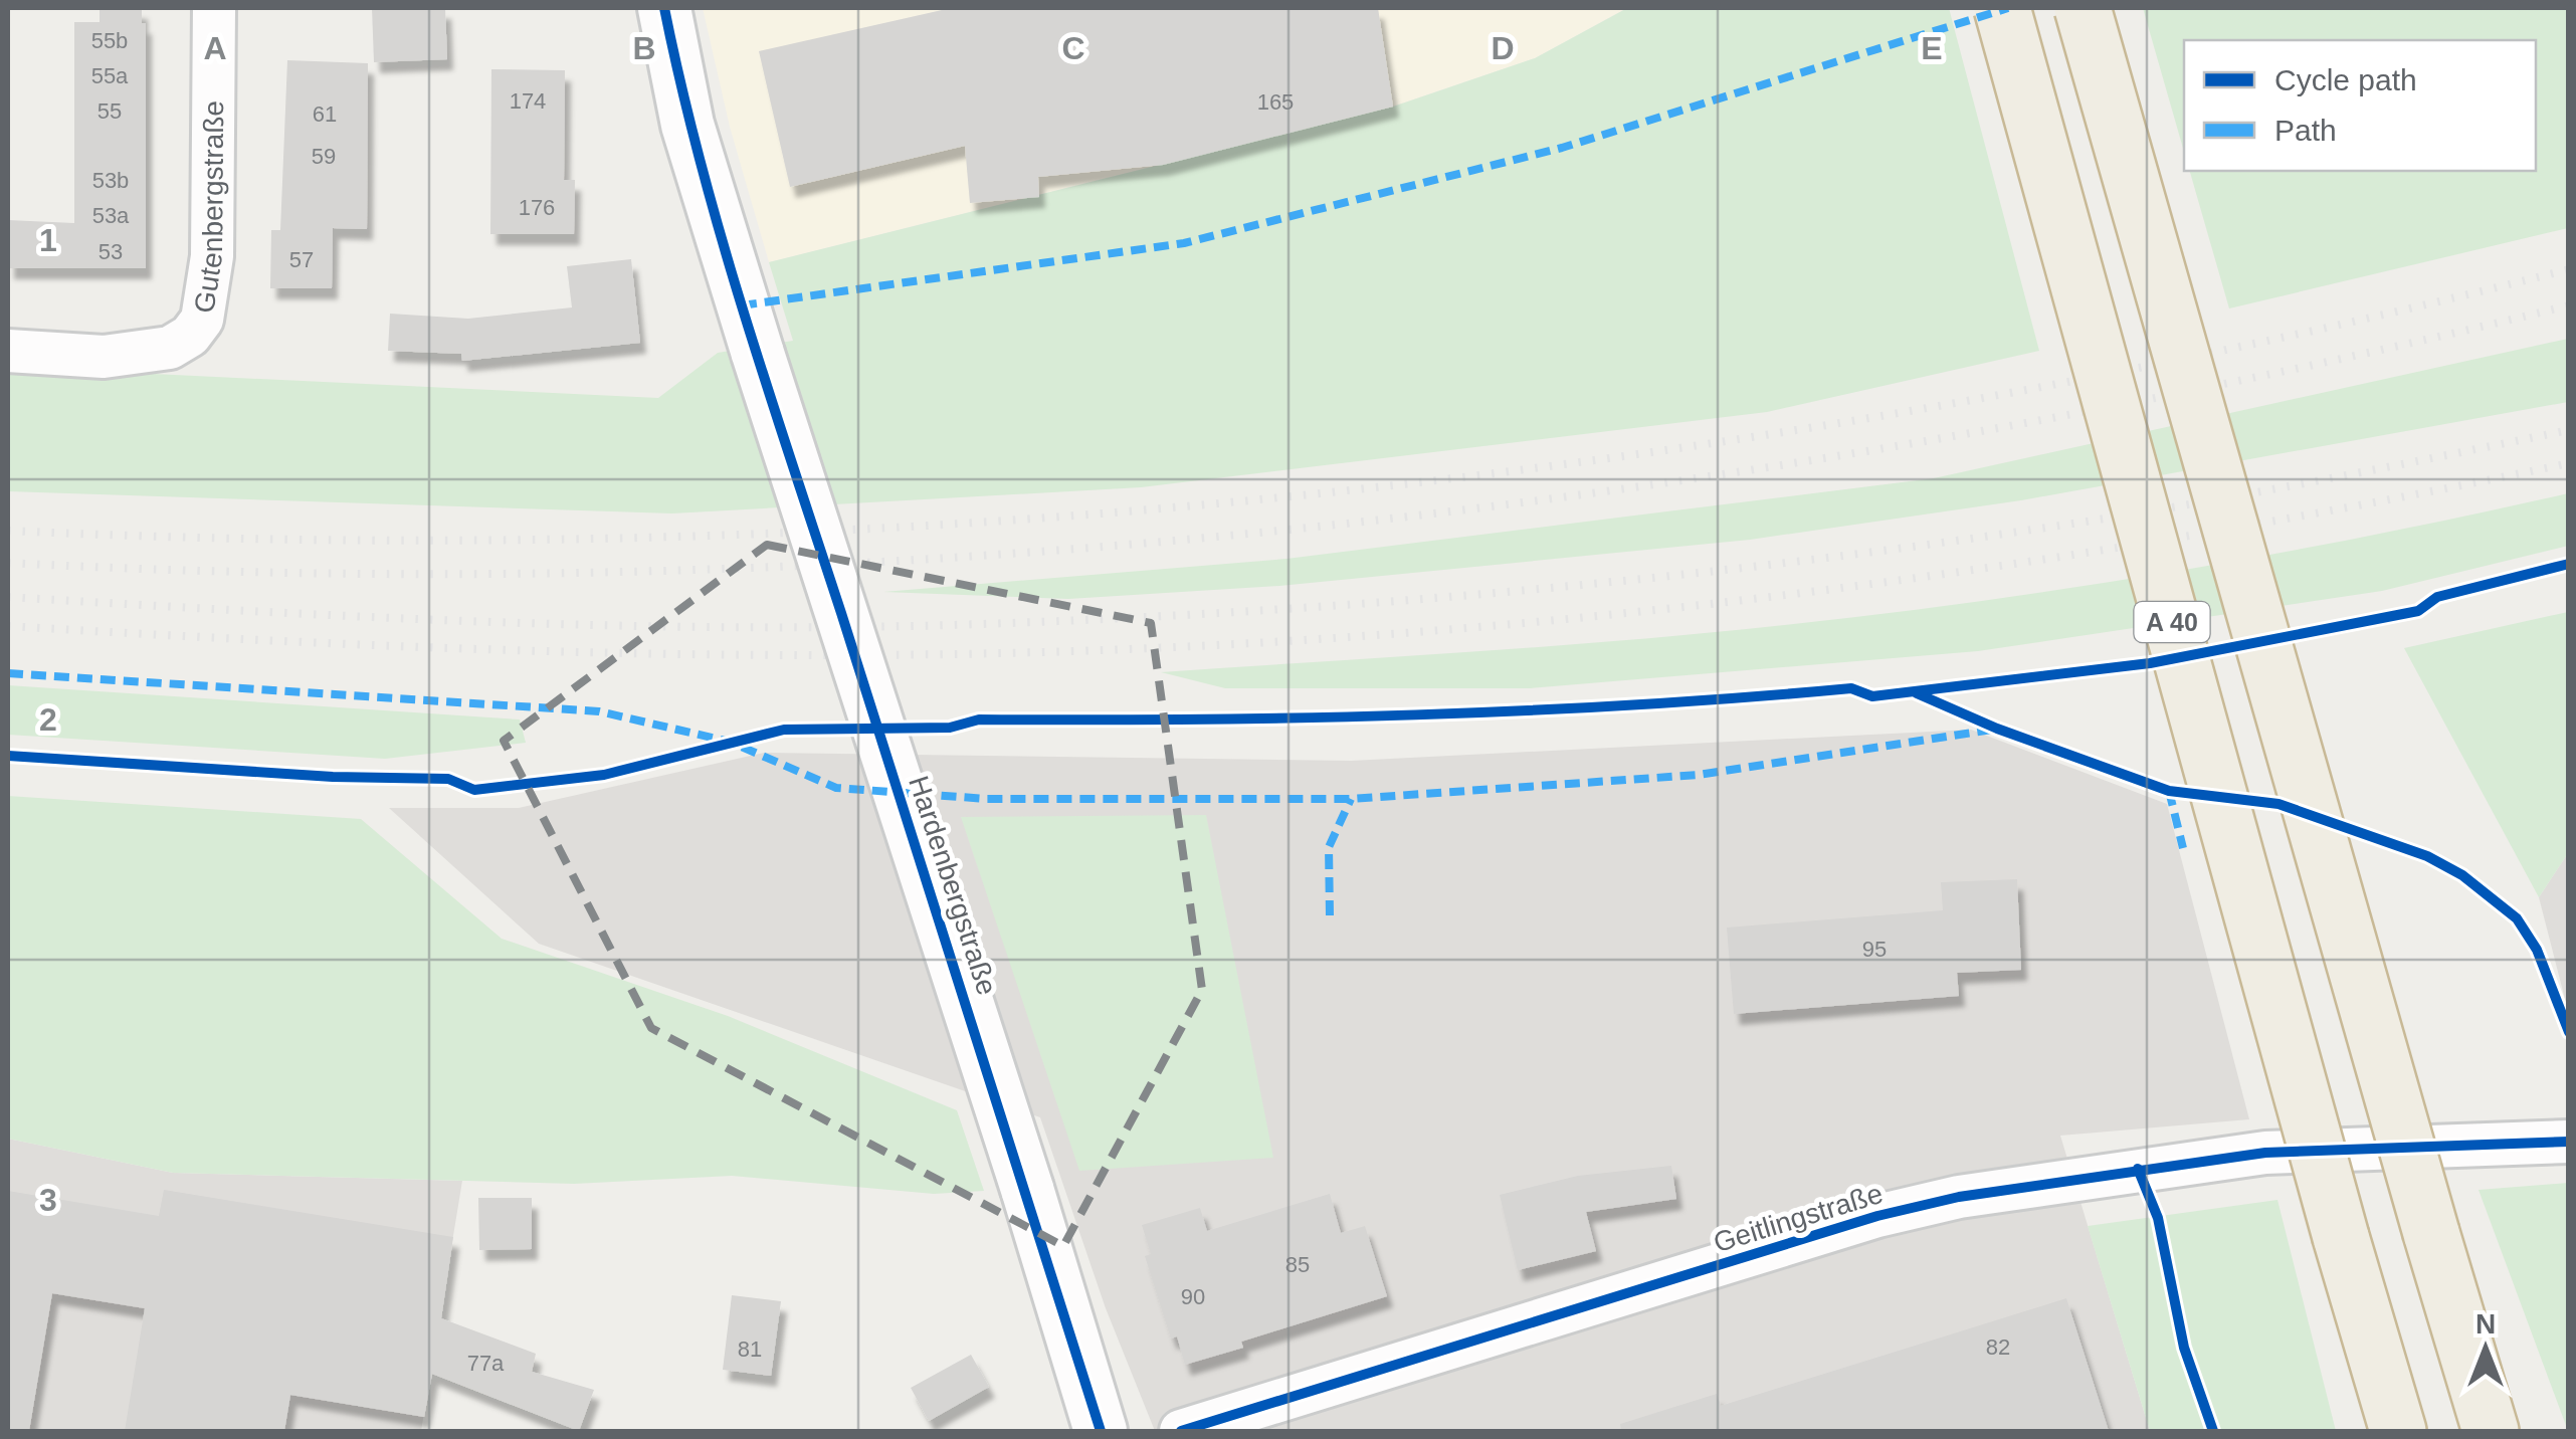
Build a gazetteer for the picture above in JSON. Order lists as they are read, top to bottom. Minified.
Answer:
{"streets":{"highway":["A 40"],"street":["Gutenbergstraße","Hardenbergstraße","Geitlingstraße"]},"house_numbers":["55b","55a","174","165","55","61","59","53b","176","53a","53","57","95","85","90","82","81","77a"],"legend":["Cycle path","Path"],"north":"top","grid":{"columns":["A","B","C","D","E"],"rows":["1","2","3"]}}
